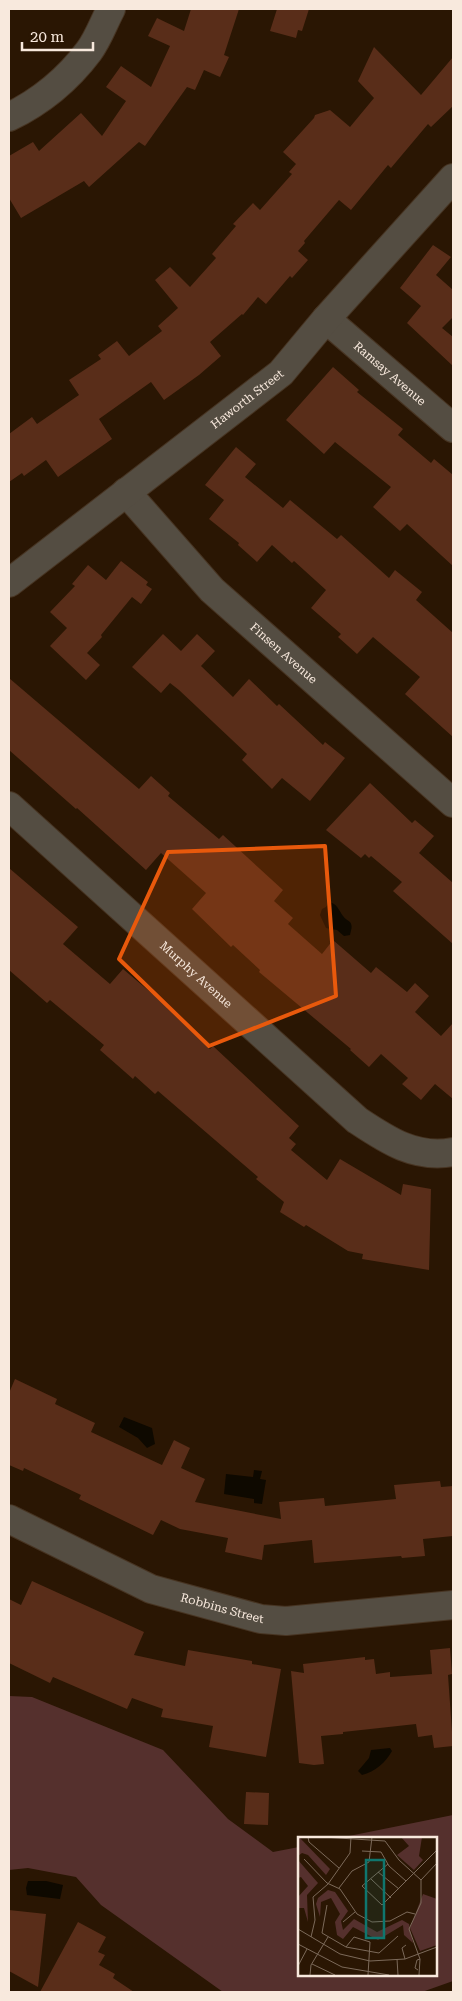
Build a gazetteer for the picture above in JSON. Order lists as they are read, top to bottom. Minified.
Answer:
{"streets":{"street":["Ramsay Avenue","Haworth Street","Finsen Avenue","Murphy Avenue","Robbins Street"]},"crossings":[["Ramsay Avenue","Haworth Street"],["Haworth Street","Finsen Avenue"]],"scale_bar":"20 m"}
